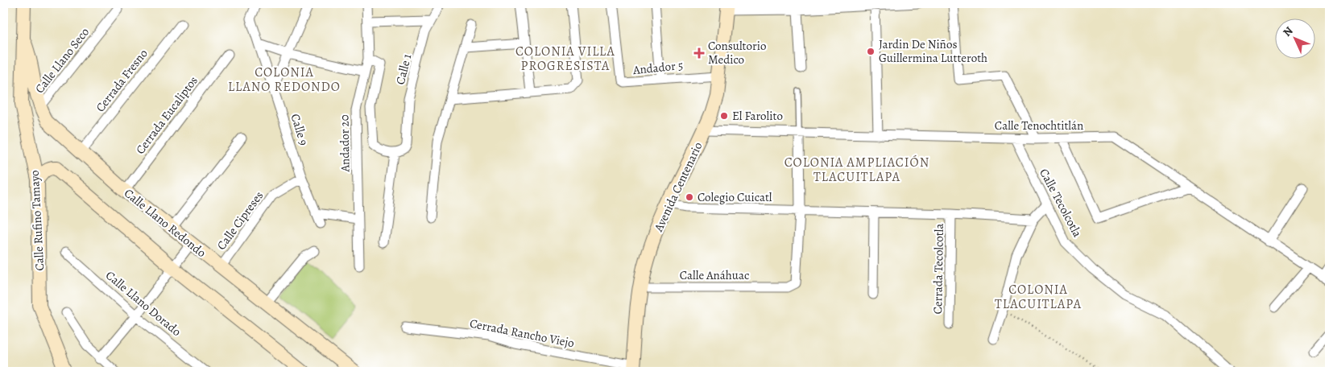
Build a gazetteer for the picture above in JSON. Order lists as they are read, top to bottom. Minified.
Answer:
{"streets":{"street":["Calle Llano Seco","Andador 5","Calle 1","Cerrada Fresno","Cerrada Eucaliptos","Calle Tenochtitlán","Calle 9","Andador 20","Avenida Centenario","Calle Tecolcotla","Calle Rufino Tamayo","Calle Cipreses","Calle Llano Redondo","Cerrada Tecolcotla","Calle Anáhuac","Calle Llano Dorado","Cerrada Rancho Viejo"]},"crossings":[["Calle Llano Seco","Calle Llano Redondo"],["Andador 5","Avenida Centenario"],["Cerrada Fresno","Calle Llano Redondo"],["Cerrada Eucaliptos","Calle Llano Redondo"],["Calle Tenochtitlán","Avenida Centenario"],["Calle Tenochtitlán","Calle Tecolcotla"],["Calle 9","Calle Cipreses"],["Avenida Centenario","Calle Anáhuac"],["Avenida Centenario","Cerrada Rancho Viejo"],["Calle Rufino Tamayo","Calle Llano Redondo"],["Calle Cipreses","Calle Llano Redondo"]],"districts":["COLONIA VILLA PROGRESISTA","COLONIA LLANO REDONDO","COLONIA AMPLIACIÓN TLACUITLAPA","COLONIA TLACUITLAPA"],"places":{"other":["Jardin De Niños Guillermina Lutteroth","El Farolito","Colegio Cuicatl"],"health":["Consultorio Medico"]},"north":"top left"}
